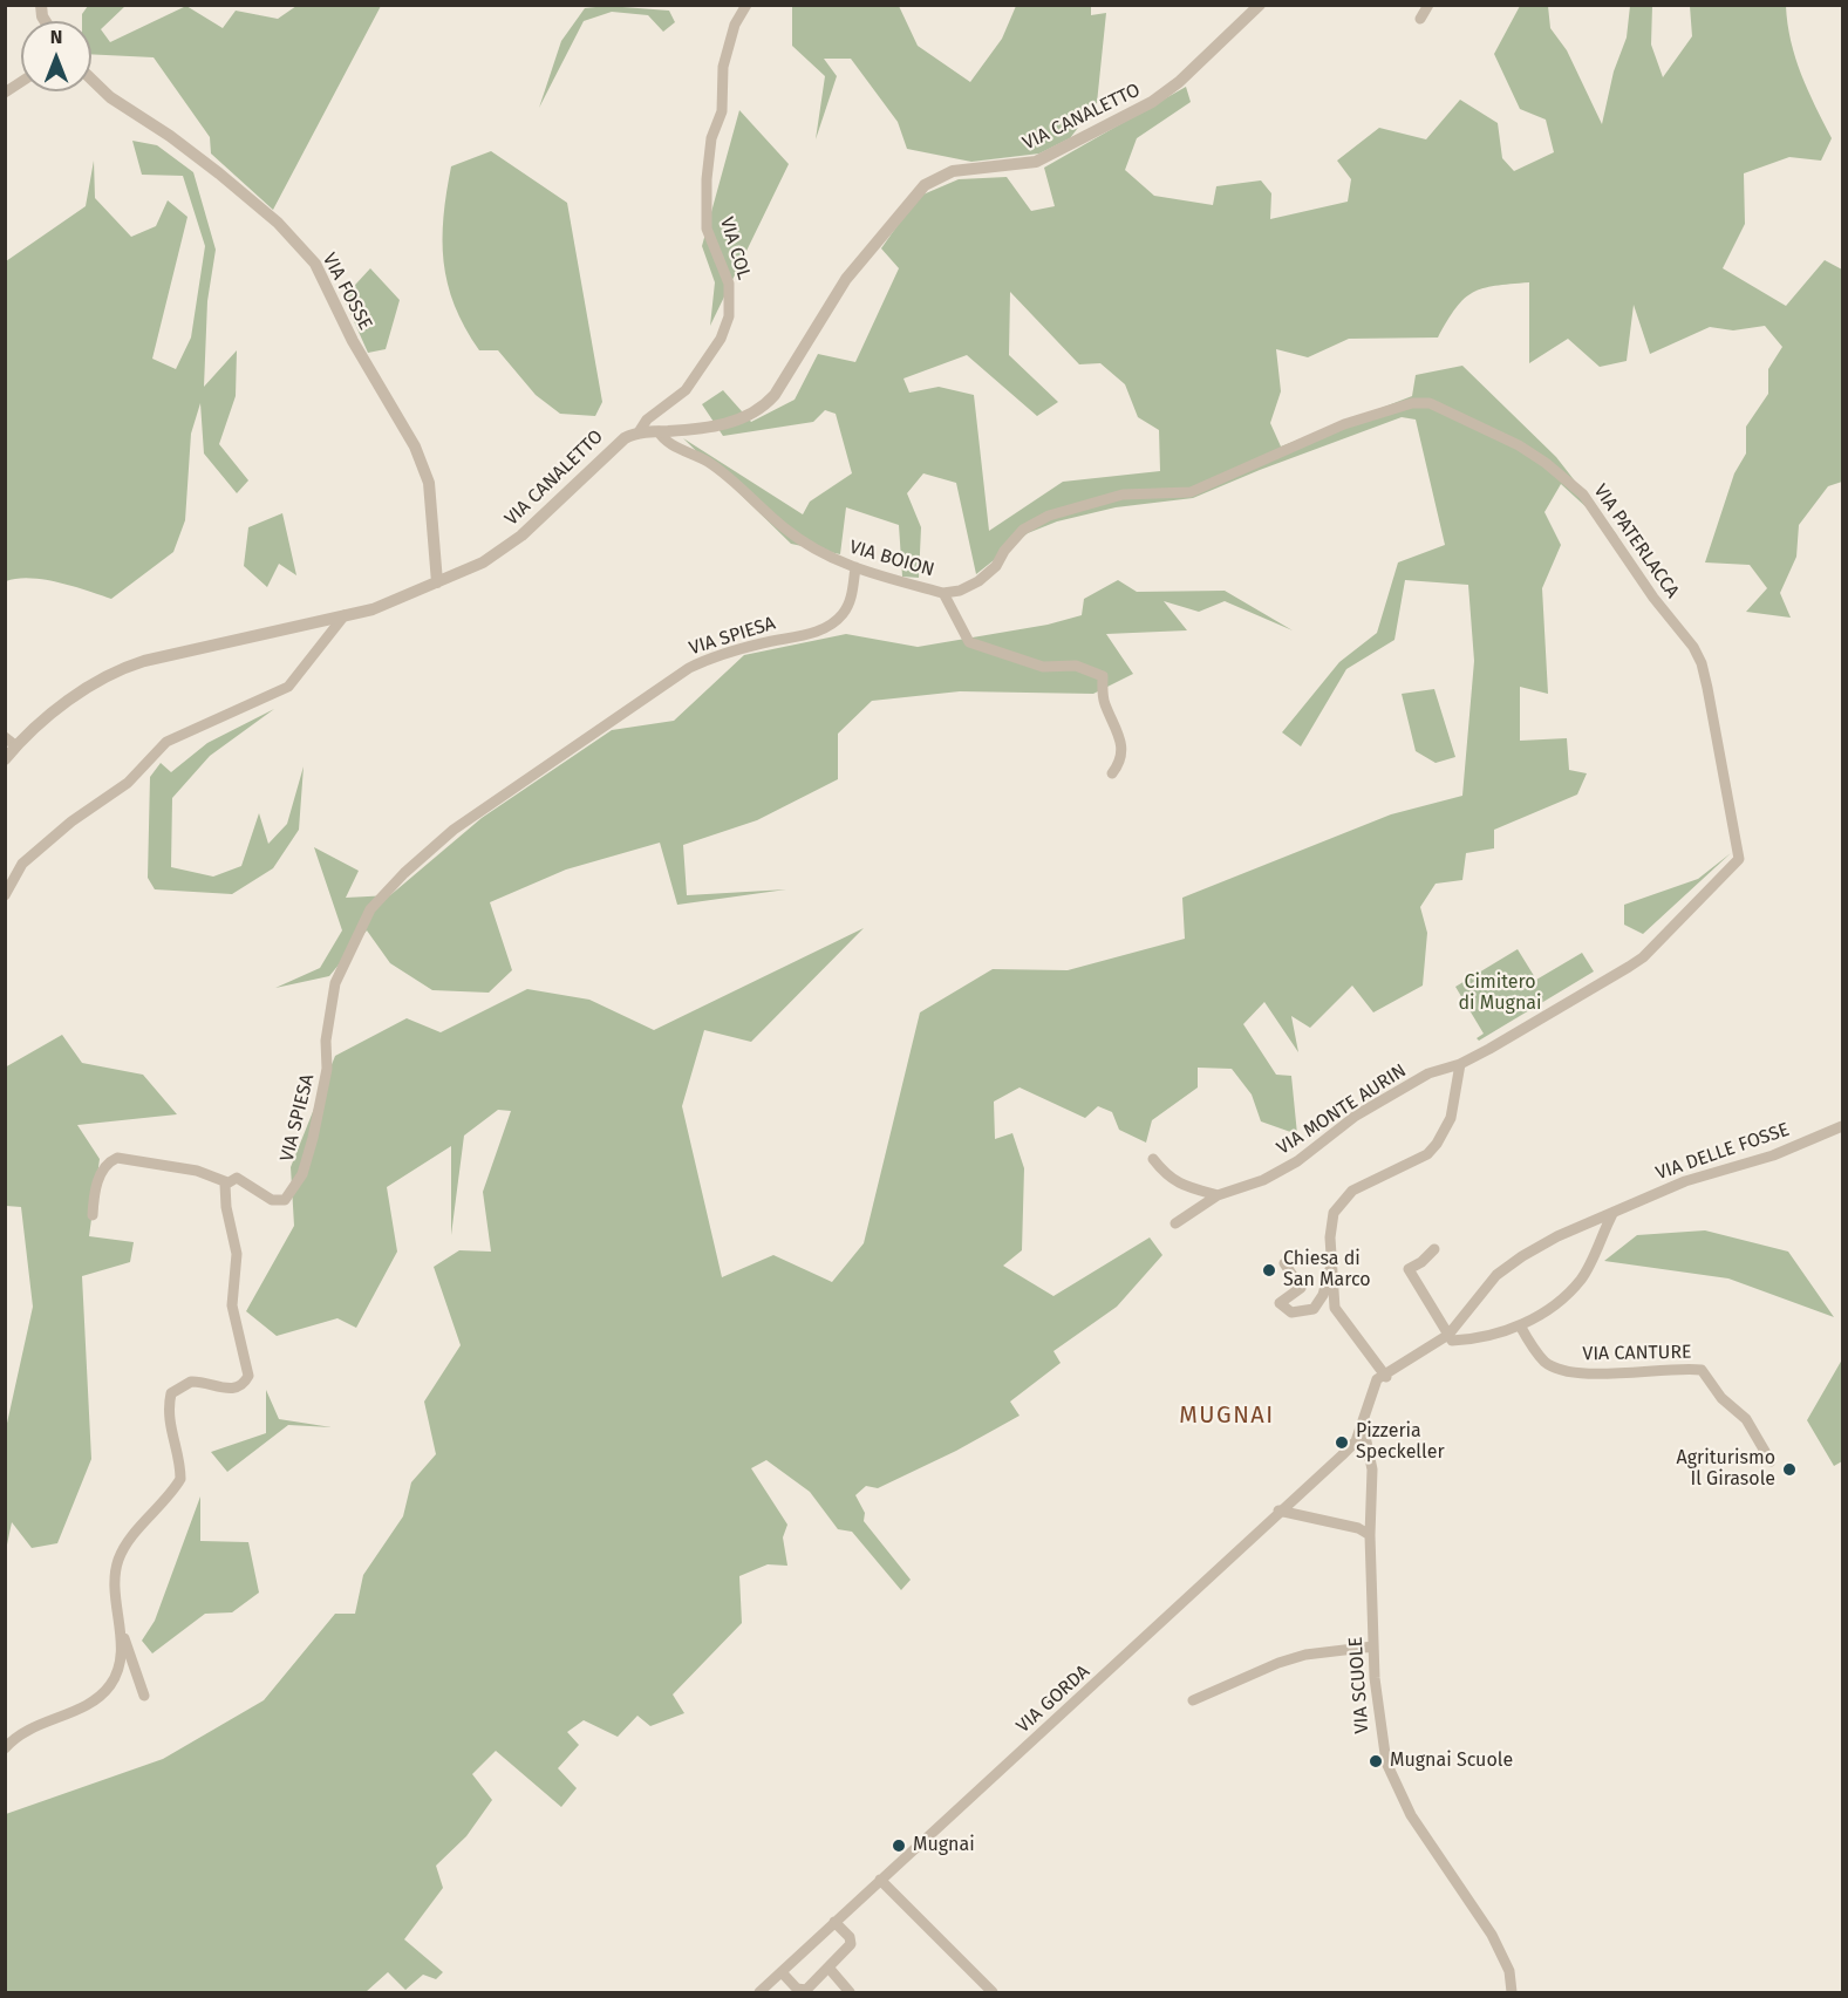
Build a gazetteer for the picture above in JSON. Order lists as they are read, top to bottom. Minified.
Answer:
{"streets":{"street":["VIA CANALETTO","VIA COL","VIA FOSSE","VIA PATERLACCA","VIA BOION","VIA SPIESA","VIA MONTE AURIN","VIA DELLE FOSSE","VIA CANTURE","VIA SCUOLE","VIA GORDA"]},"crossings":[["VIA CANALETTO","VIA COL"],["VIA CANALETTO","VIA FOSSE"],["VIA CANALETTO","VIA BOION"],["VIA PATERLACCA","VIA BOION"],["VIA PATERLACCA","VIA MONTE AURIN"],["VIA BOION","VIA SPIESA"],["VIA SCUOLE","VIA GORDA"]],"districts":["MUGNAI"],"parks":["Cimitero di Mugnai"],"places":["Chiesa di San Marco","Pizzeria Speckeller","Agriturismo Il Girasole","Mugnai Scuole","Mugnai"],"north":"top"}
